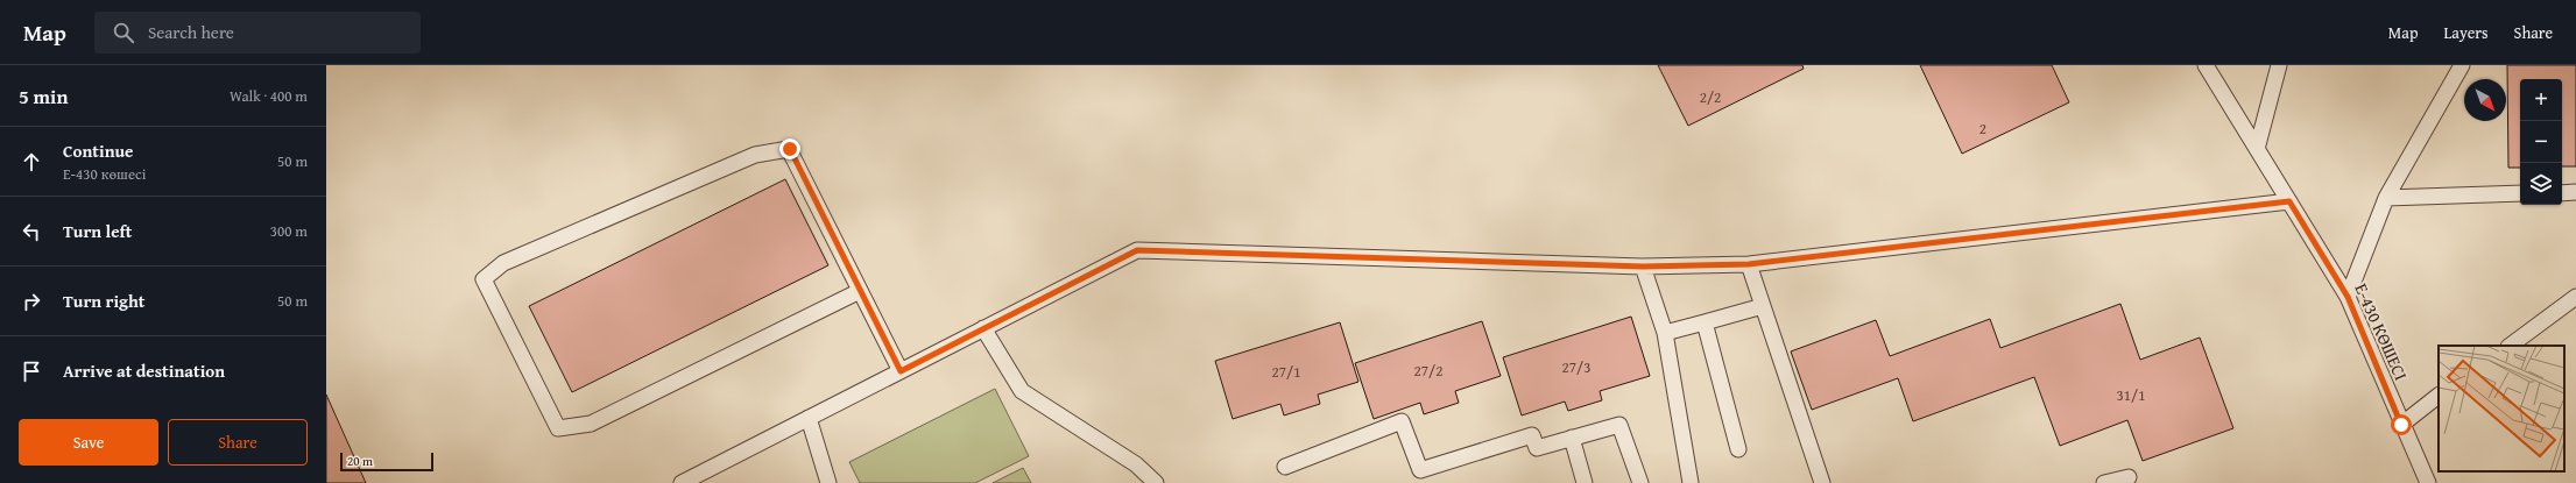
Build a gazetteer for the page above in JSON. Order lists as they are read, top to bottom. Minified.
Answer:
{"streets":{"lane":["Е-430 КӨШЕСІ"]},"house_numbers":["2/2","2","27/3","27/2","27/1","31/1"],"scale_bar":"20 m","north":"bottom right","page":{"header":"Map","search":"Search here","nav":["Map","Layers","Share"],"heading":["5 min","Walk · 400 m"],"map_buttons":["+","−"],"list":[["Continue","Е-430 көшесі","50 m"],["Turn left","300 m"],["Turn right","50 m"],"Arrive at destination"],"buttons":["Save","Share"],"scale":"20 m"}}
